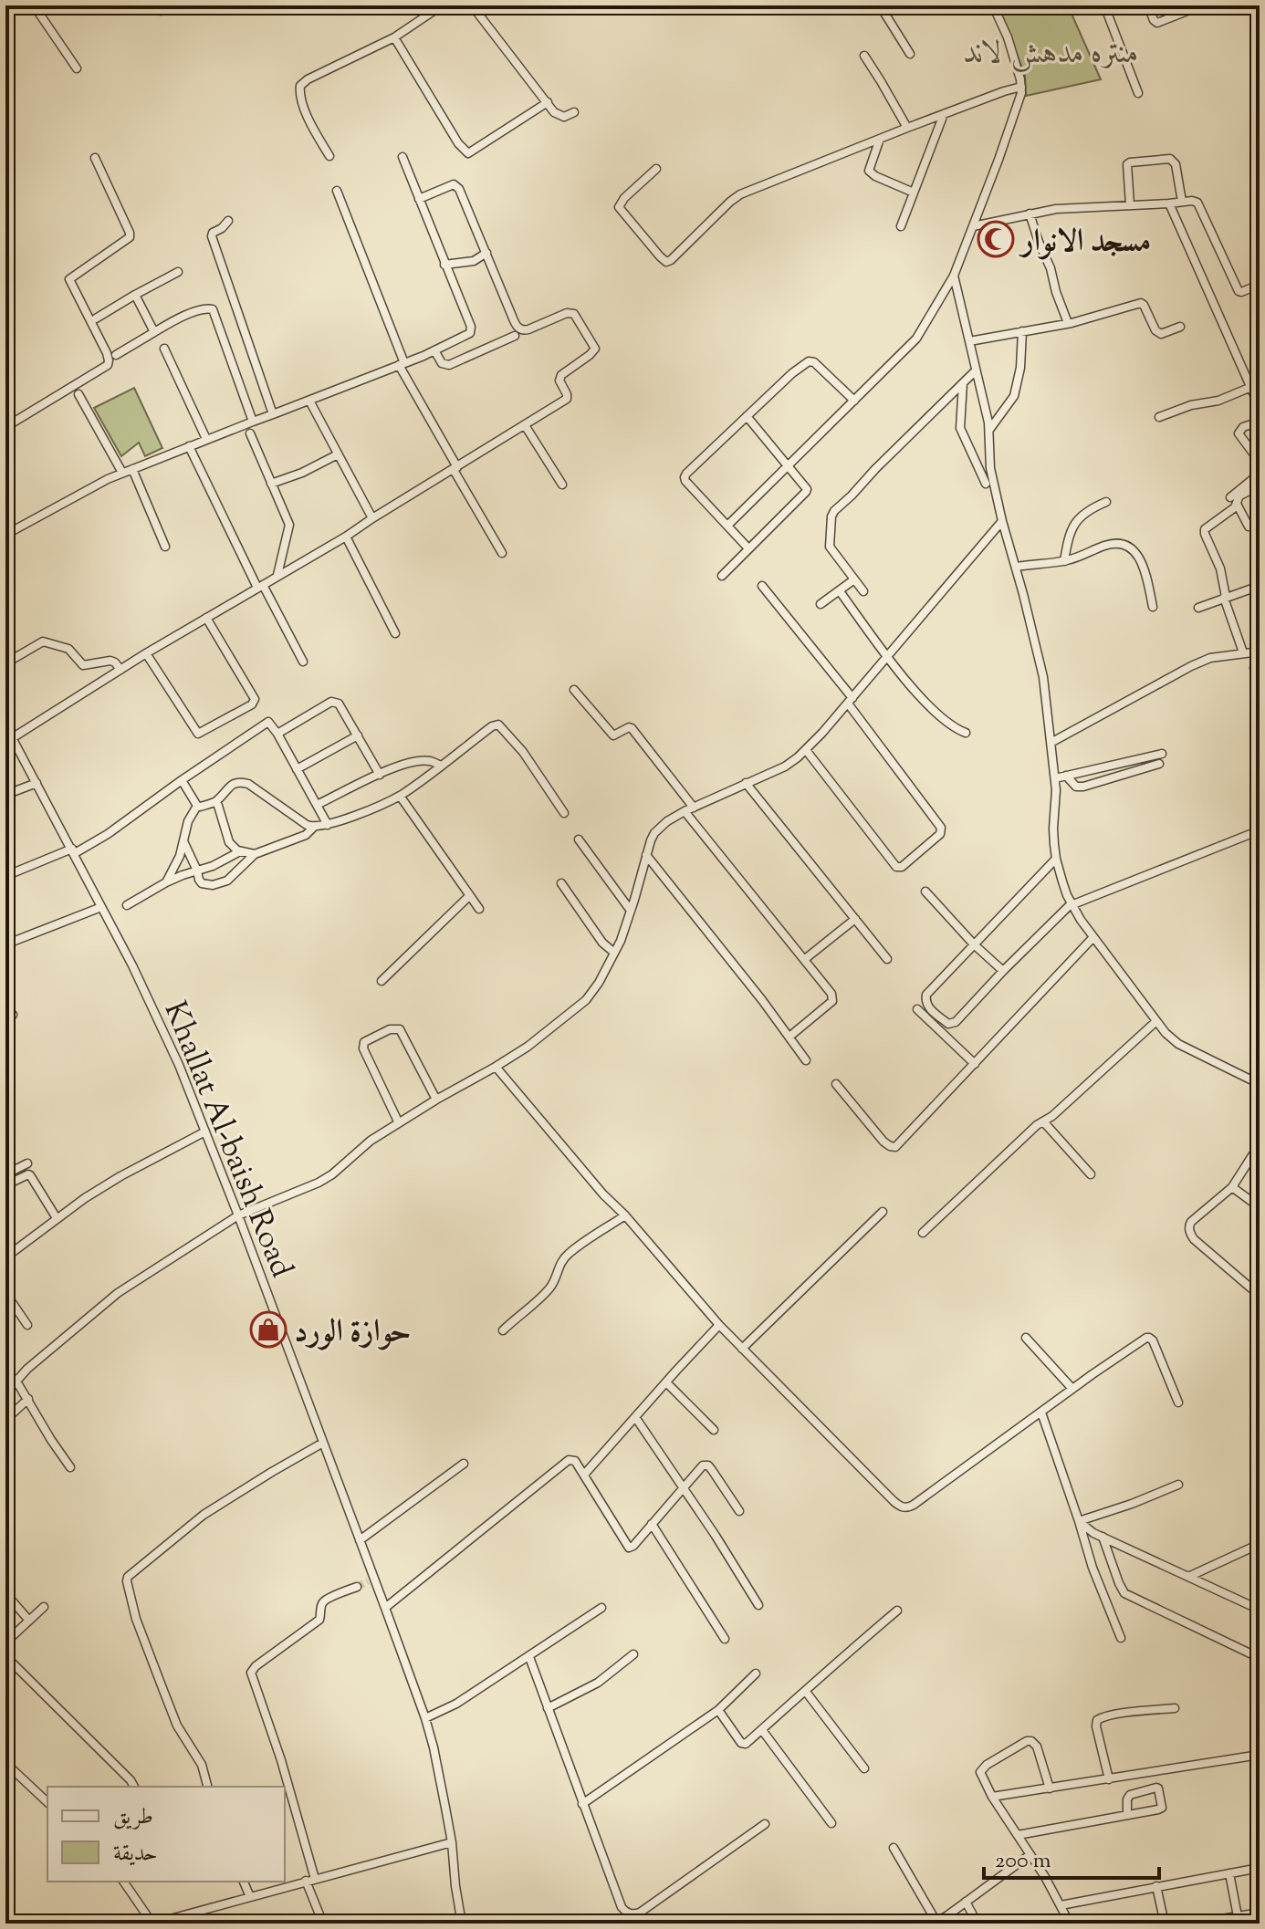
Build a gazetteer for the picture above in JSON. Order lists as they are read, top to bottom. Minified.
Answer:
{"streets":{"street":["Khallat Al-baish Road"]},"parks":["منتره مدهش لاند"],"places":{"mosque":["مسجد الانوار"],"shop":["حوازة الورد"]},"legend":["طريق","حديقة"],"scale_bar":"200 m"}
